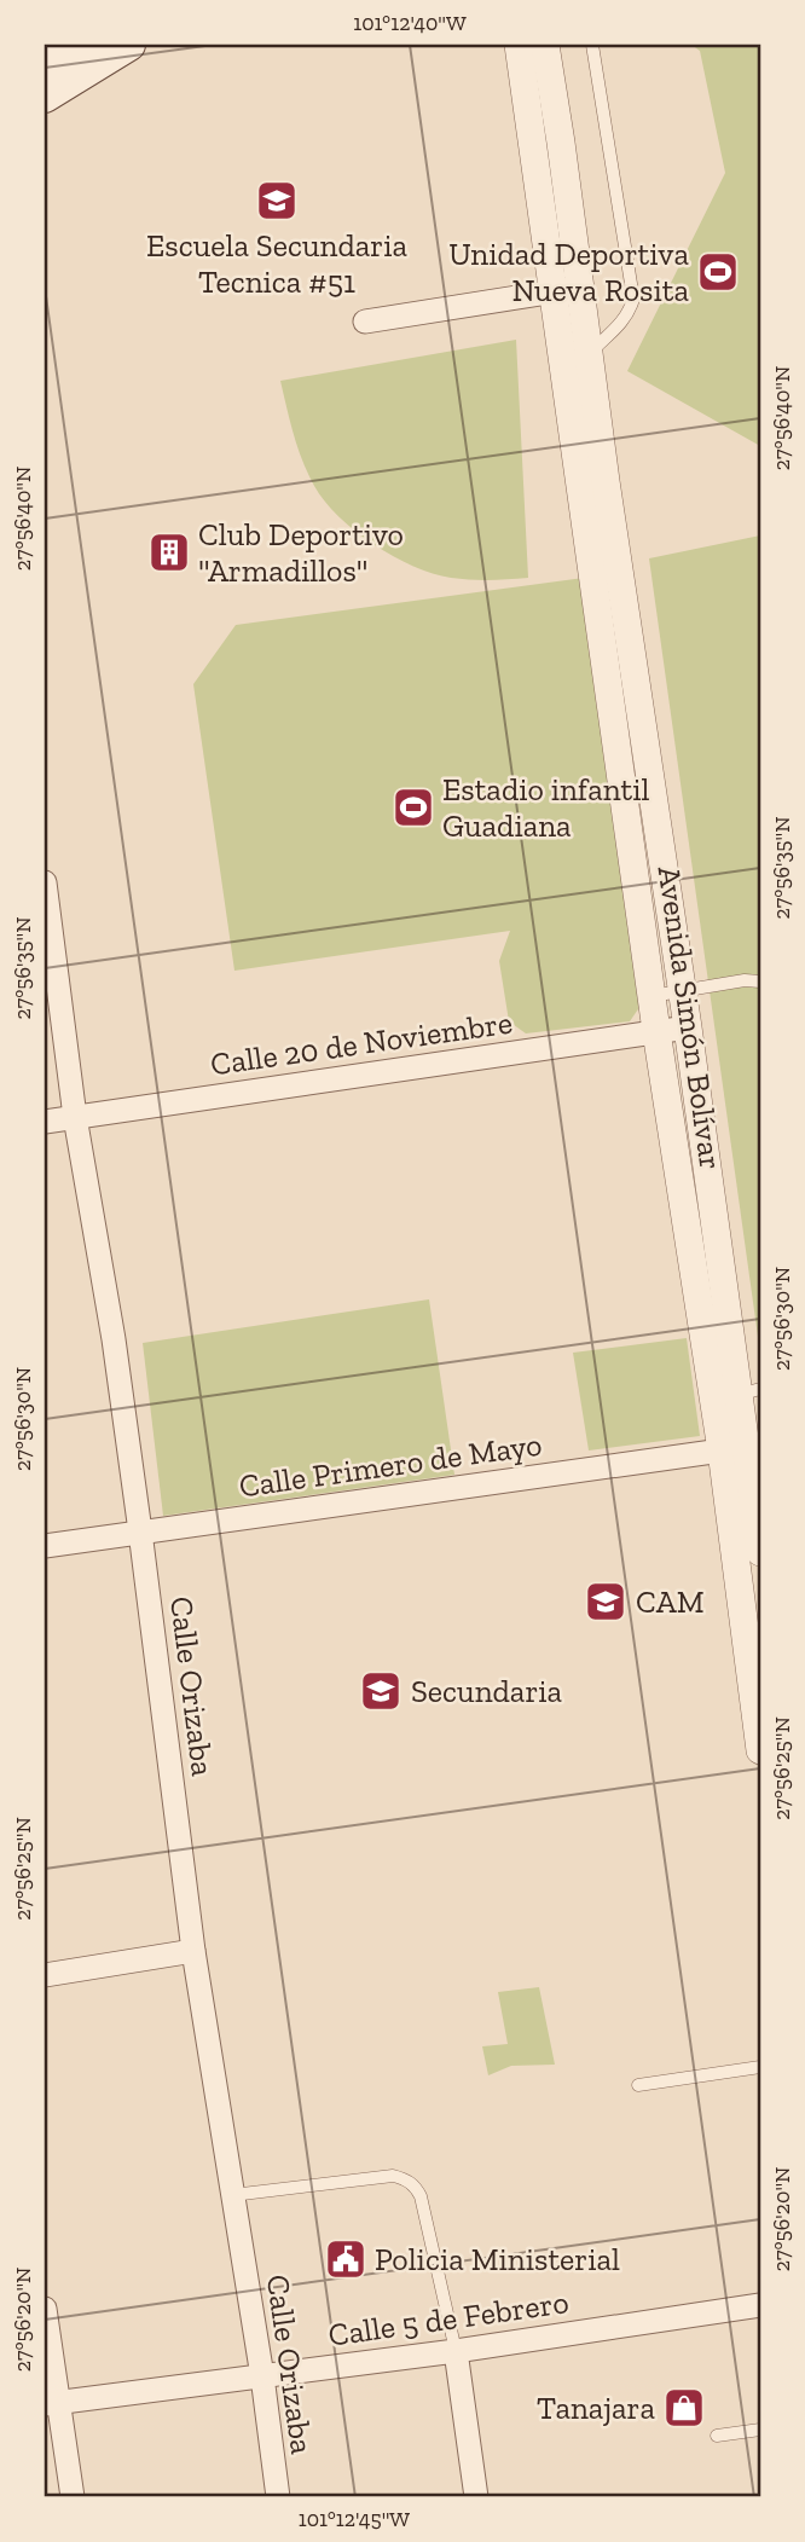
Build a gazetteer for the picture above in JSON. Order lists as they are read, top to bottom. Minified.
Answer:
{"streets":{"street":["Avenida Simón Bolívar","Calle 20 de Noviembre","Calle Primero de Mayo","Calle Orizaba","Calle 5 de Febrero"]},"crossings":[["Avenida Simón Bolívar","Calle 20 de Noviembre"],["Avenida Simón Bolívar","Calle Primero de Mayo"],["Calle 20 de Noviembre","Calle Orizaba"],["Calle Primero de Mayo","Calle Orizaba"],["Calle Orizaba","Calle 5 de Febrero"]],"places":{"school or university":["Escuela Secundaria Tecnica #51","CAM","Secundaria"],"sports":["Unidad Deportiva Nueva Rosita","Estadio infantil Guadiana"],"building":["Club Deportivo \"Armadillos\""],"public building":["Policia Ministerial"],"shop":["Tanajara"]},"coordinates":["101°12'40\"W","27°56'40\"N","27°56'35\"N","27°56'30\"N","27°56'25\"N","27°56'20\"N","101°12'45\"W"]}
